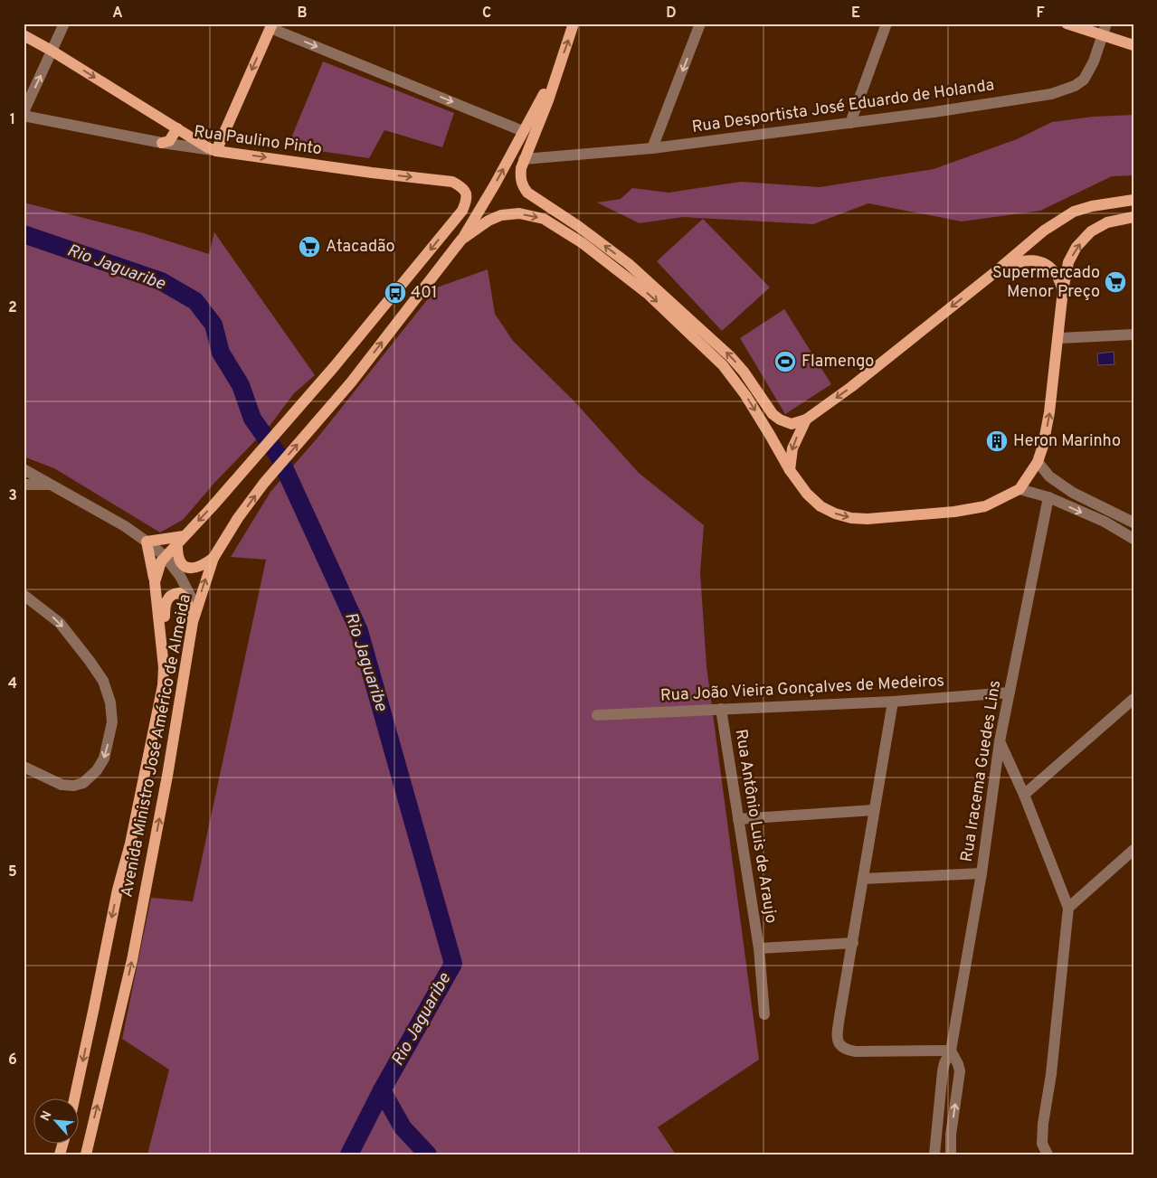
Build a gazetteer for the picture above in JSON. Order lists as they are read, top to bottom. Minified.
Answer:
{"streets":{"main road":["Rua Paulino Pinto","Avenida Ministro José Américo de Almeida"],"street":["Rua Desportista José Eduardo de Holanda","Rua João Vieira Gonçalves de Medeiros","Rua Iracema Guedes Lins","Rua Antônio Luis de Araujo"]},"crossings":[["Rua Paulino Pinto","Avenida Ministro José Américo de Almeida"],["Rua João Vieira Gonçalves de Medeiros","Rua Iracema Guedes Lins"],["Rua João Vieira Gonçalves de Medeiros","Rua Antônio Luis de Araujo"]],"water":["Rio Jaguaribe"],"places":{"supermarket":["Atacadão","Supermercado Menor Preço"],"bus stop":["401"],"sports":["Flamengo"],"building":["Heron Marinho"]},"north":"top left","grid":{"columns":["A","B","C","D","E","F"],"rows":["1","2","3","4","5","6"]}}
